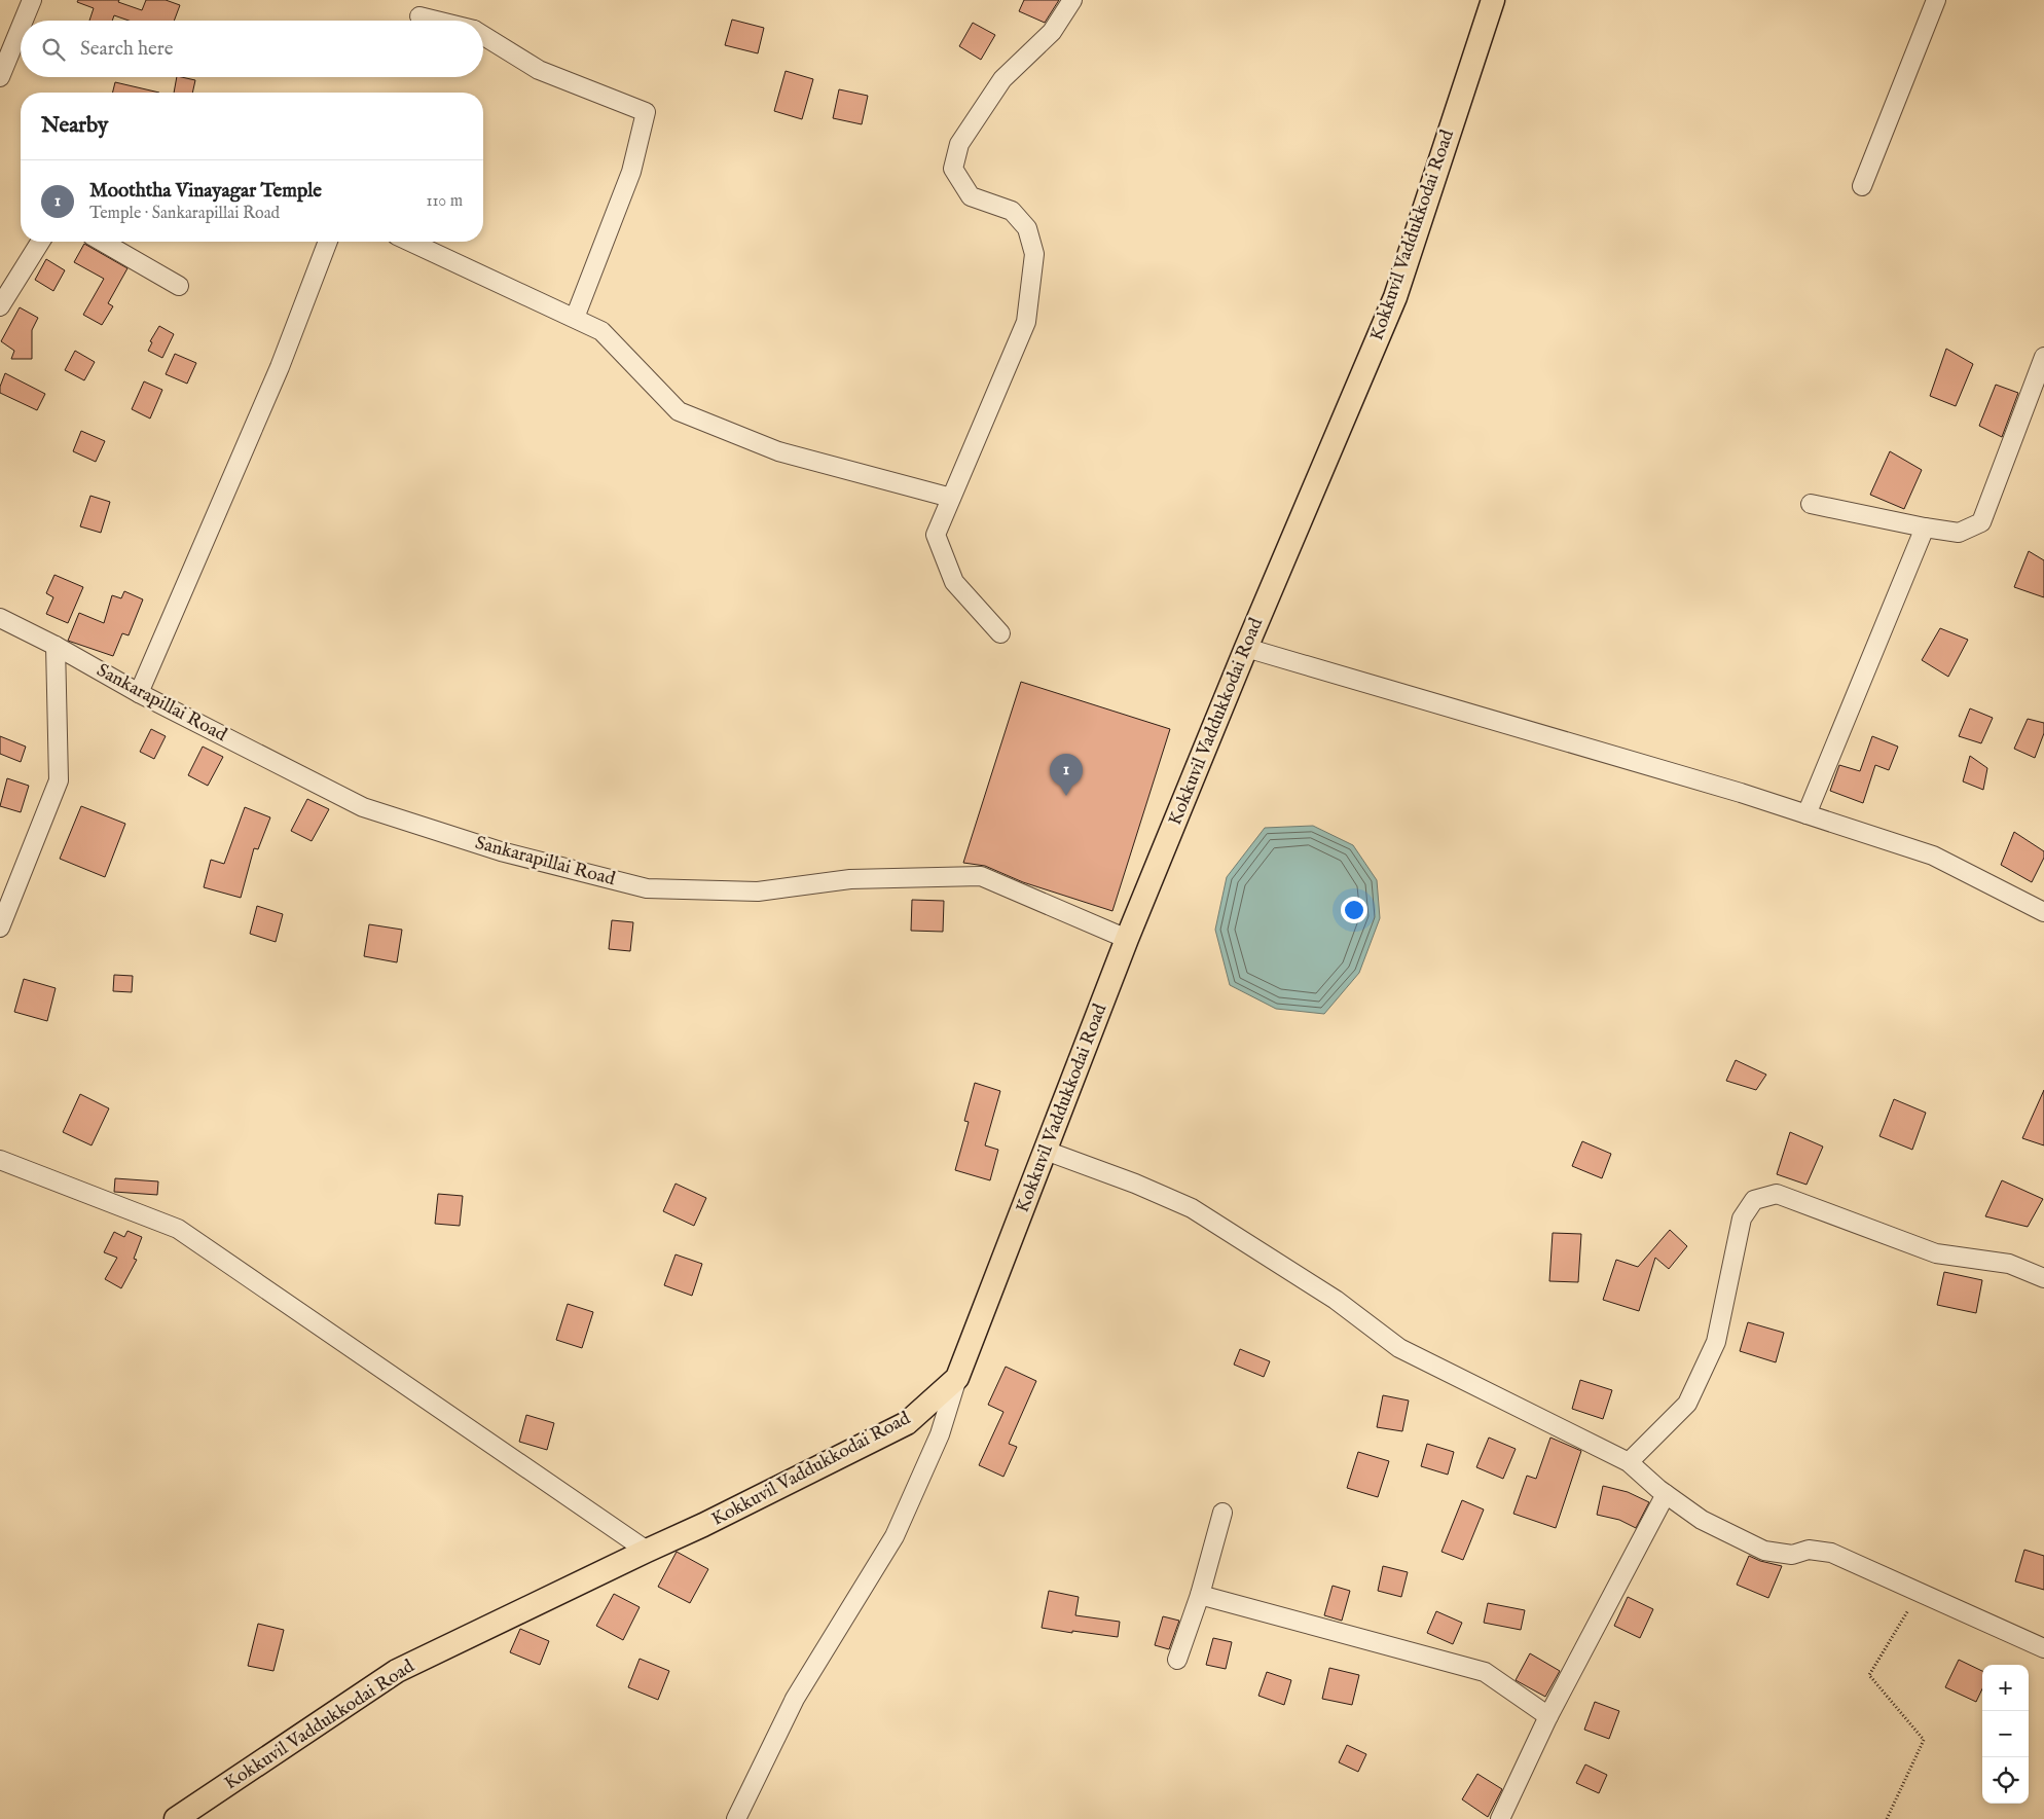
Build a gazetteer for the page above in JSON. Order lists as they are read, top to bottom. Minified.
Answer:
{"streets":{"main road":["Kokkuvil Vaddukkodai Road"],"street":["Sankarapillai Road"]},"crossings":[["Kokkuvil Vaddukkodai Road","Sankarapillai Road"]],"page":{"search":"Search here","heading":"Nearby","list":[{"mark":"1","name":"Mooththa Vinayagar Temple","note":"Temple · Sankarapillai Road","value":"110 m"}],"pins":"1","map_buttons":["+","−"]}}
